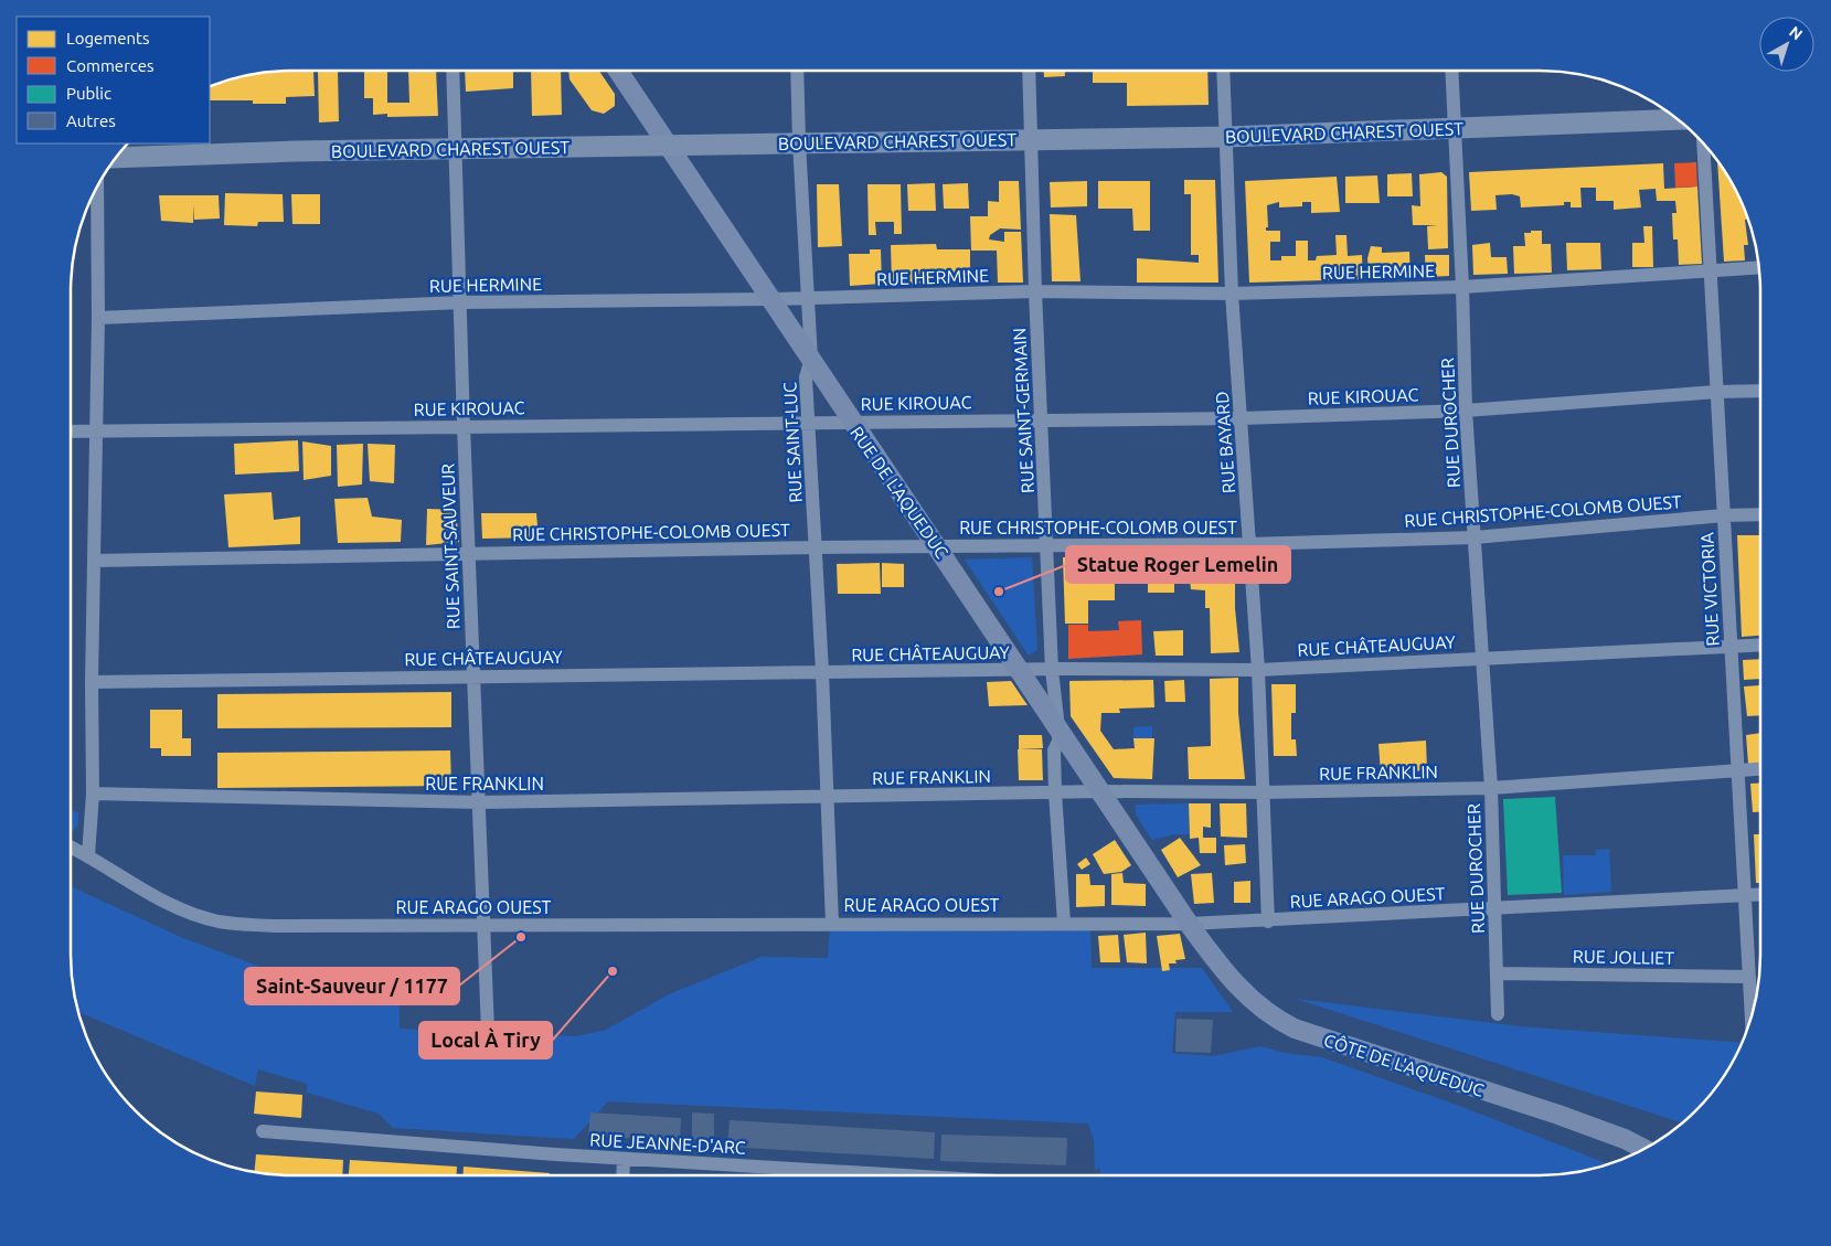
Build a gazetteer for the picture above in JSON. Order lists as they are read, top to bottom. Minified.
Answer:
{"streets":{"main road":["BOULEVARD CHAREST OUEST"],"street":["RUE HERMINE","RUE KIROUAC","RUE SAINT-GERMAIN","RUE DUROCHER","RUE SAINT-LUC","RUE BAYARD","RUE DE L'AQUEDUC","RUE CHRISTOPHE-COLOMB OUEST","RUE SAINT-SAUVEUR","RUE VICTORIA","RUE CHÂTEAUGUAY","RUE FRANKLIN","RUE ARAGO OUEST","RUE JOLLIET","CÔTE DE L'AQUEDUC","RUE JEANNE-D'ARC"]},"crossings":[["BOULEVARD CHAREST OUEST","RUE SAINT-GERMAIN"],["BOULEVARD CHAREST OUEST","RUE DUROCHER"],["BOULEVARD CHAREST OUEST","RUE SAINT-LUC"],["BOULEVARD CHAREST OUEST","RUE BAYARD"],["BOULEVARD CHAREST OUEST","RUE DE L'AQUEDUC"],["BOULEVARD CHAREST OUEST","RUE SAINT-SAUVEUR"],["RUE HERMINE","RUE SAINT-GERMAIN"],["RUE HERMINE","RUE DUROCHER"],["RUE HERMINE","RUE SAINT-LUC"],["RUE HERMINE","RUE BAYARD"],["RUE HERMINE","RUE DE L'AQUEDUC"],["RUE HERMINE","RUE SAINT-SAUVEUR"],["RUE HERMINE","RUE VICTORIA"],["RUE KIROUAC","RUE SAINT-GERMAIN"],["RUE KIROUAC","RUE DUROCHER"],["RUE KIROUAC","RUE SAINT-LUC"],["RUE KIROUAC","RUE BAYARD"],["RUE KIROUAC","RUE DE L'AQUEDUC"],["RUE KIROUAC","RUE SAINT-SAUVEUR"],["RUE KIROUAC","RUE VICTORIA"],["RUE SAINT-GERMAIN","RUE DE L'AQUEDUC"],["RUE SAINT-GERMAIN","RUE CHRISTOPHE-COLOMB OUEST"],["RUE SAINT-GERMAIN","RUE CHÂTEAUGUAY"],["RUE SAINT-GERMAIN","RUE FRANKLIN"],["RUE SAINT-GERMAIN","RUE ARAGO OUEST"],["RUE DUROCHER","RUE CHRISTOPHE-COLOMB OUEST"],["RUE DUROCHER","RUE CHÂTEAUGUAY"],["RUE DUROCHER","RUE FRANKLIN"],["RUE DUROCHER","RUE ARAGO OUEST"],["RUE DUROCHER","RUE JOLLIET"],["RUE SAINT-LUC","RUE DE L'AQUEDUC"],["RUE SAINT-LUC","RUE CHRISTOPHE-COLOMB OUEST"],["RUE SAINT-LUC","RUE CHÂTEAUGUAY"],["RUE SAINT-LUC","RUE FRANKLIN"],["RUE SAINT-LUC","RUE ARAGO OUEST"],["RUE BAYARD","RUE CHRISTOPHE-COLOMB OUEST"],["RUE BAYARD","RUE CHÂTEAUGUAY"],["RUE BAYARD","RUE FRANKLIN"],["RUE BAYARD","RUE ARAGO OUEST"],["RUE DE L'AQUEDUC","RUE CHRISTOPHE-COLOMB OUEST"],["RUE DE L'AQUEDUC","RUE CHÂTEAUGUAY"],["RUE DE L'AQUEDUC","RUE FRANKLIN"],["RUE DE L'AQUEDUC","RUE ARAGO OUEST"],["RUE DE L'AQUEDUC","CÔTE DE L'AQUEDUC"],["RUE CHRISTOPHE-COLOMB OUEST","RUE SAINT-SAUVEUR"],["RUE CHRISTOPHE-COLOMB OUEST","RUE VICTORIA"],["RUE SAINT-SAUVEUR","RUE CHÂTEAUGUAY"],["RUE SAINT-SAUVEUR","RUE FRANKLIN"],["RUE SAINT-SAUVEUR","RUE ARAGO OUEST"],["RUE VICTORIA","RUE CHÂTEAUGUAY"],["RUE VICTORIA","RUE FRANKLIN"],["RUE VICTORIA","RUE ARAGO OUEST"],["RUE VICTORIA","RUE JOLLIET"],["RUE ARAGO OUEST","CÔTE DE L'AQUEDUC"]],"places":["Statue Roger Lemelin","Saint-Sauveur / 1177","Local À Tiry"],"legend":["Logements","Commerces","Public","Autres"],"north":"top right"}
